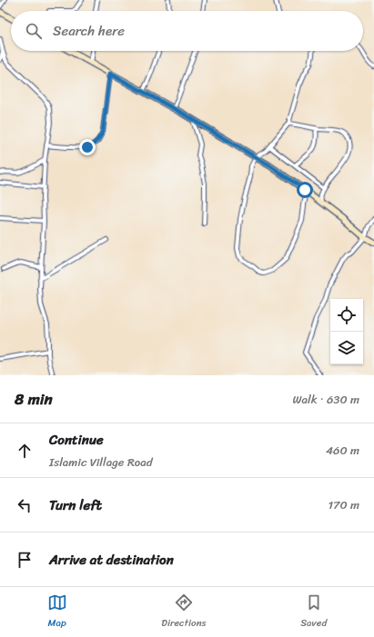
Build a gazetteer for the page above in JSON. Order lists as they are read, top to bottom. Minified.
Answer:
{"page":{"search":"Search here","heading":["8 min","Walk · 630 m"],"list":[["Continue","Islamic Village Road","460 m"],["Turn left","170 m"],"Arrive at destination"],"nav":["Map","Directions","Saved"]}}
